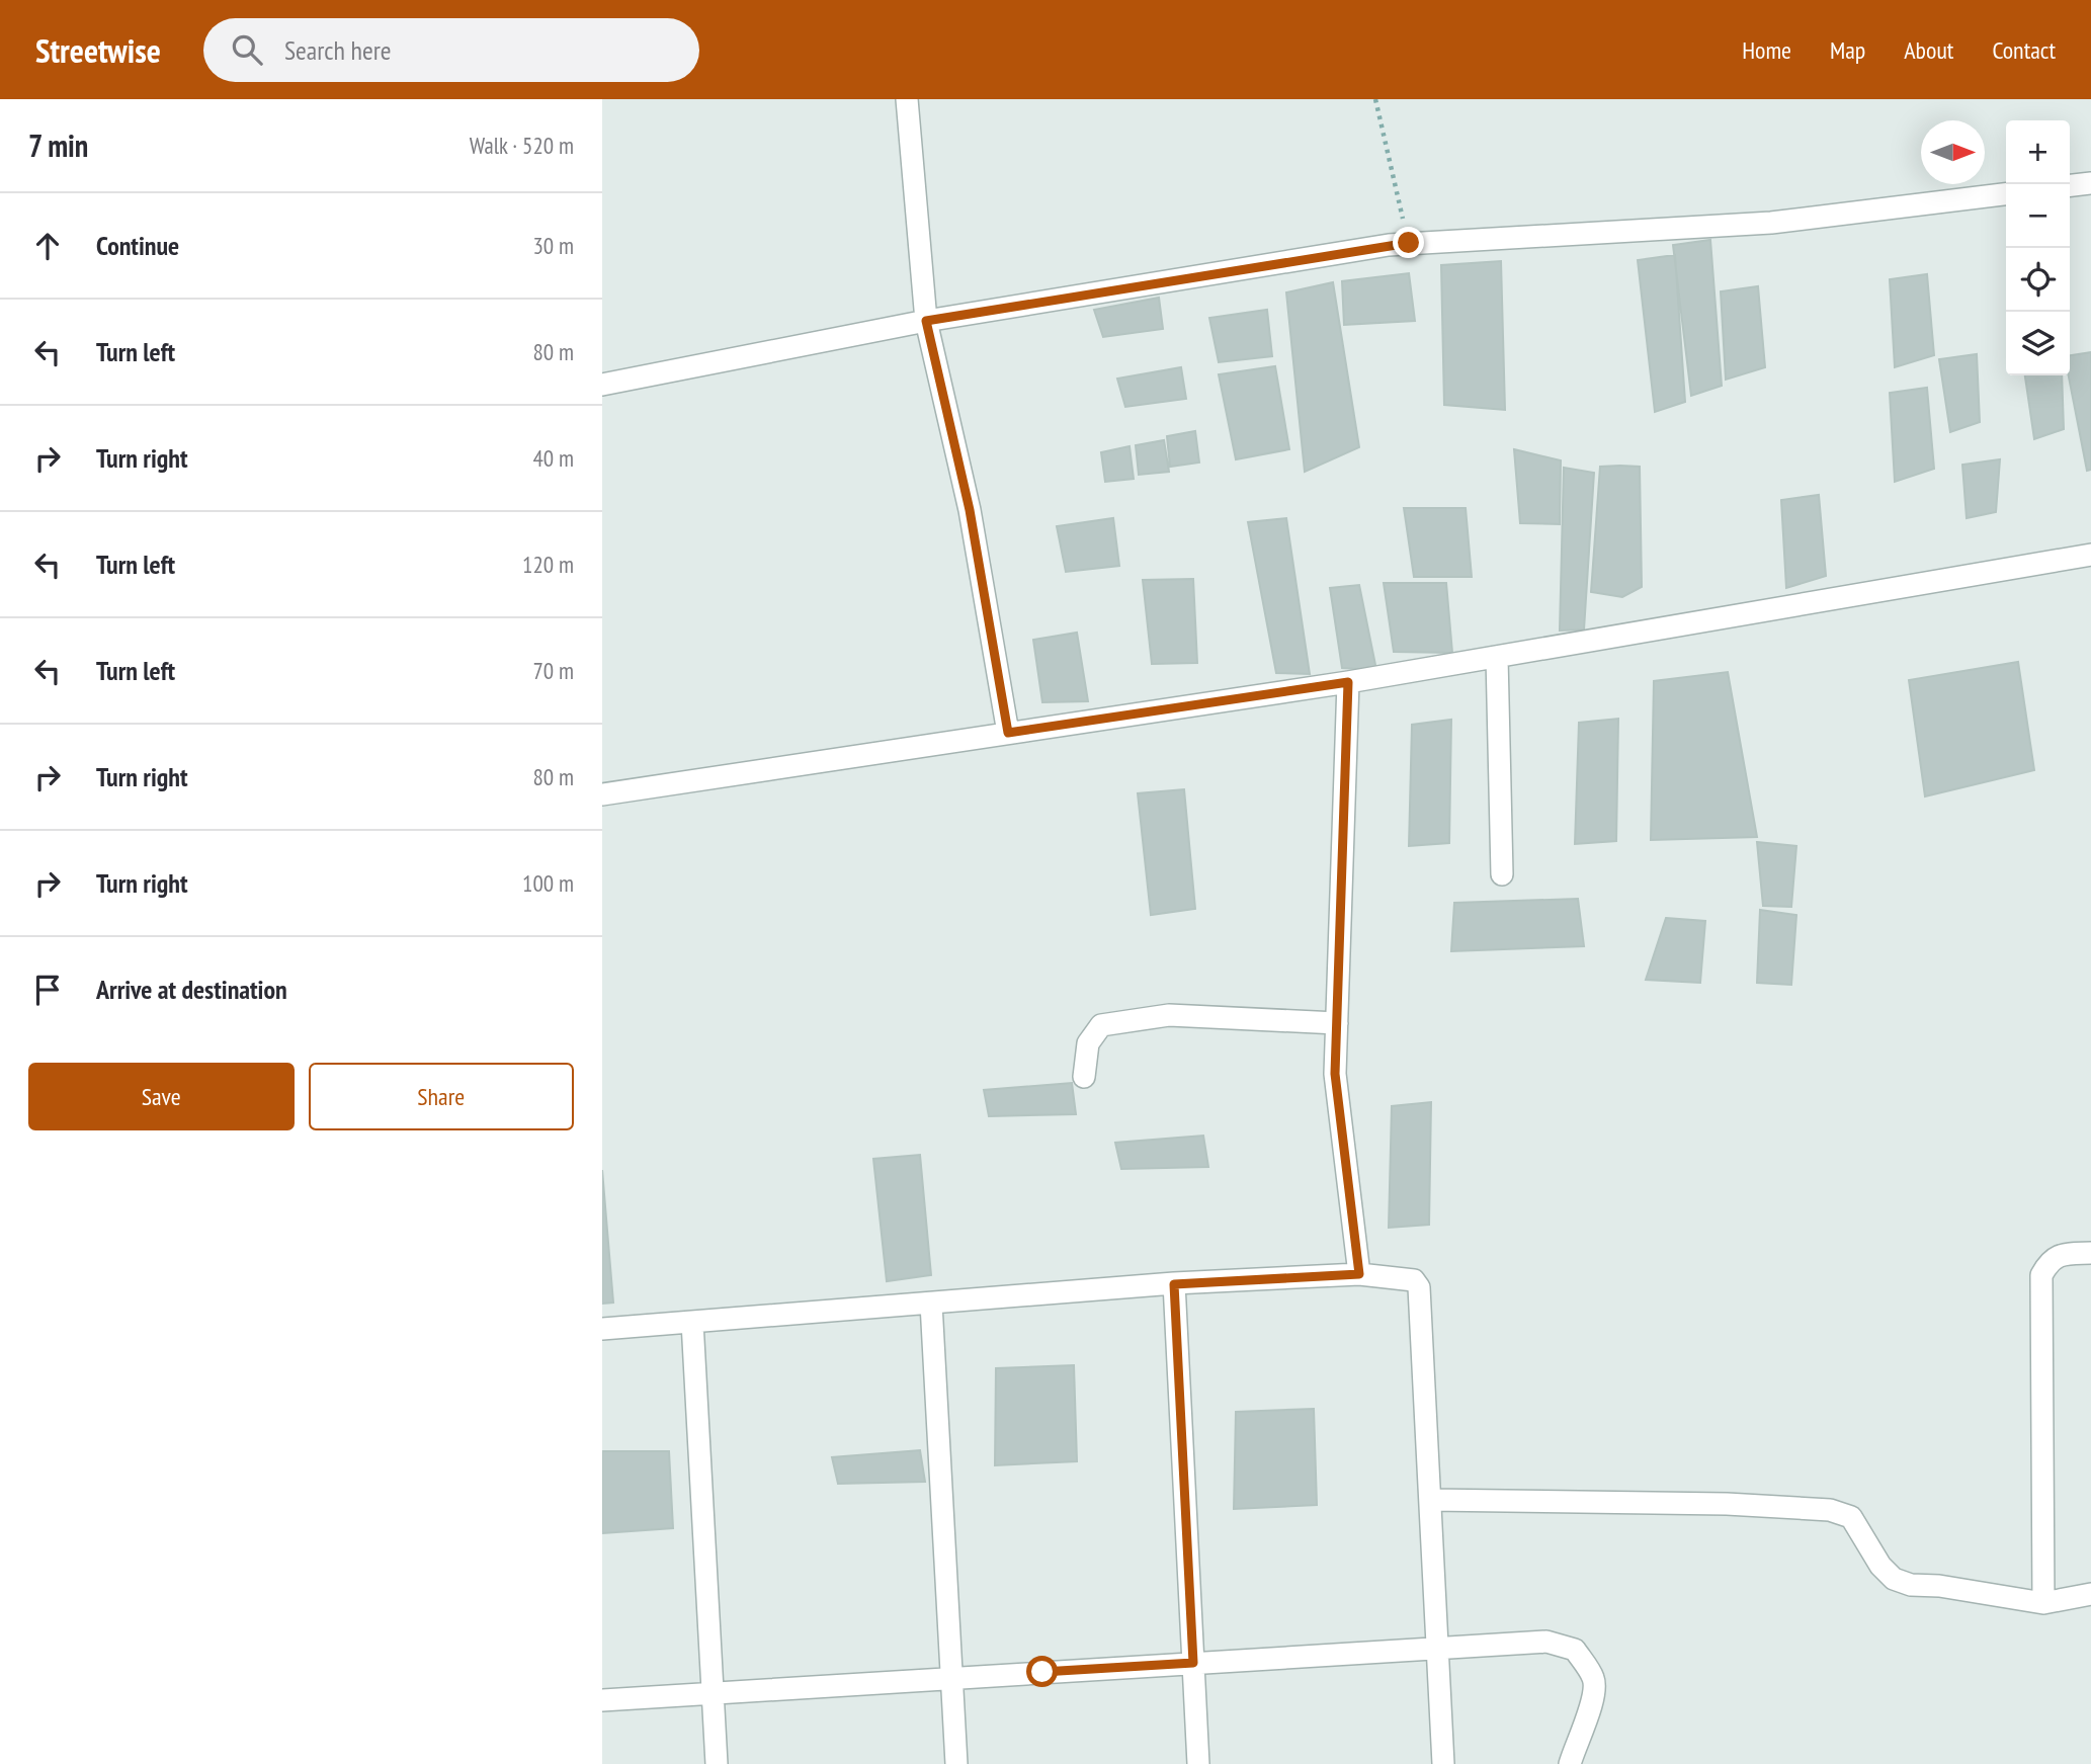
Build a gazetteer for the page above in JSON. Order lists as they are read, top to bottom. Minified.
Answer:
{"north":"right","page":{"header":"Streetwise","search":"Search here","nav":["Home","Map","About","Contact"],"heading":["7 min","Walk · 520 m"],"map_buttons":["+","−"],"list":[["Continue","30 m"],["Turn left","80 m"],["Turn right","40 m"],["Turn left","120 m"],["Turn left","70 m"],["Turn right","80 m"],["Turn right","100 m"],"Arrive at destination"],"buttons":["Save","Share"]}}
